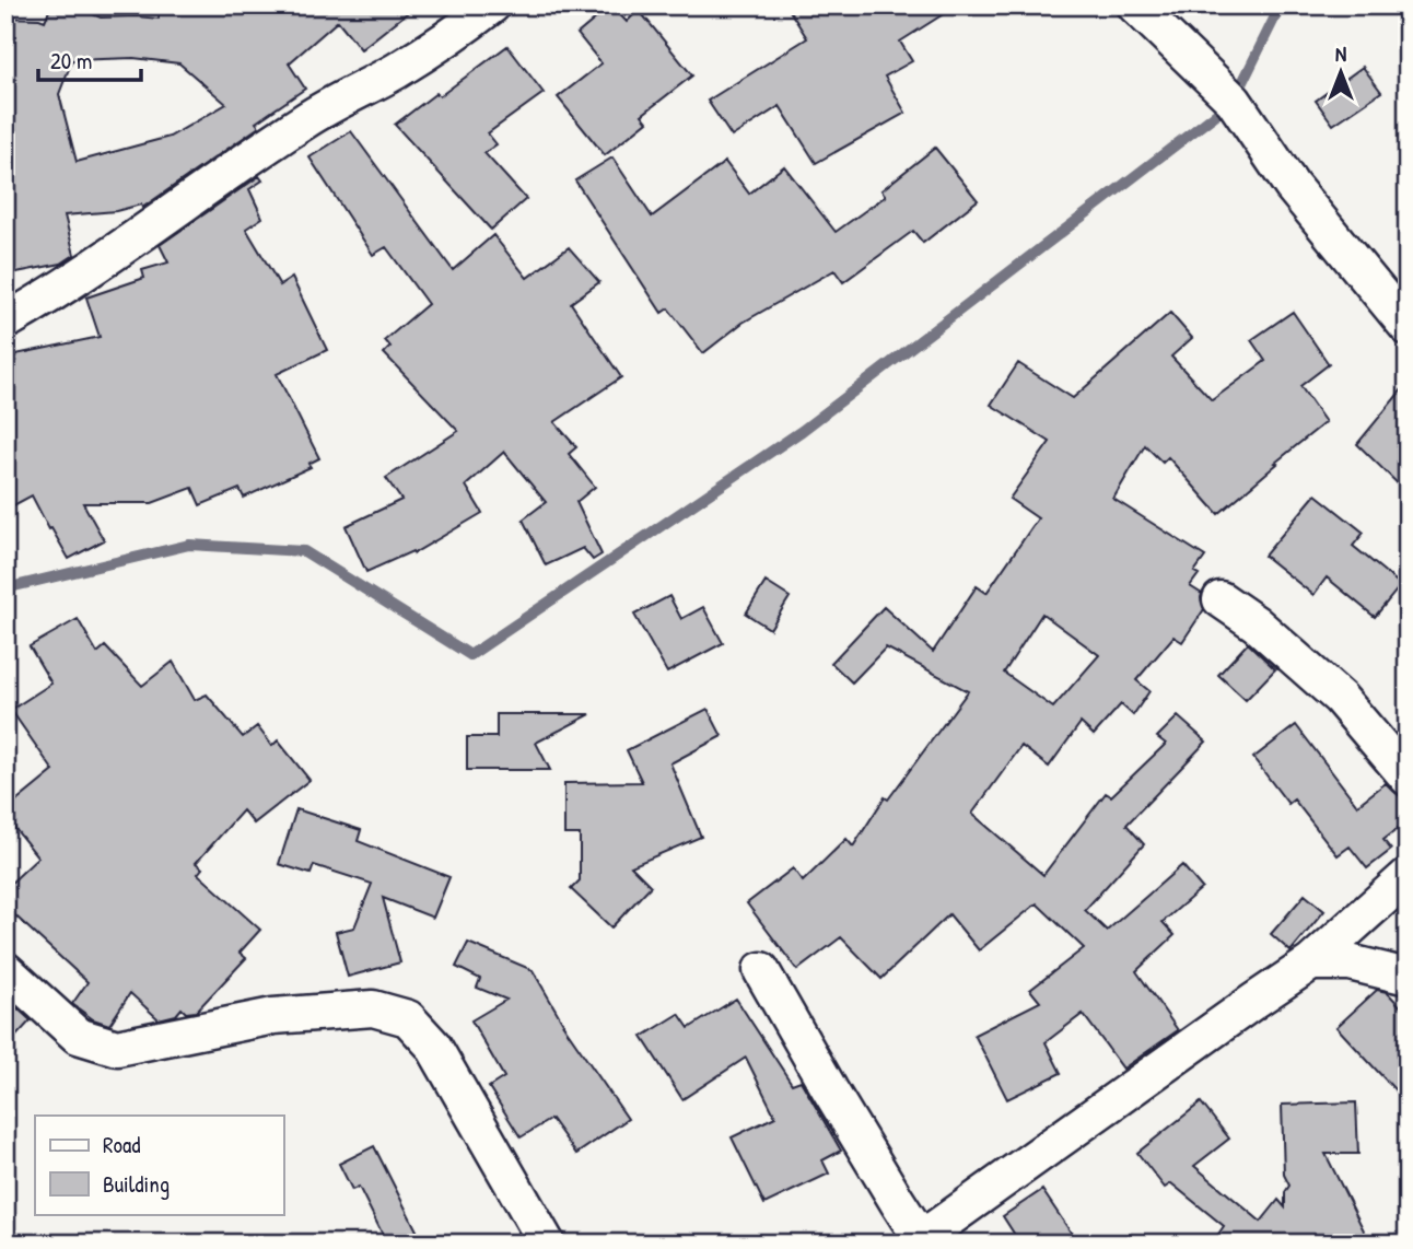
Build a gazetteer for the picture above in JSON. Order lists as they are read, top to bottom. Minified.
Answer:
{"legend":["Road","Building"],"scale_bar":"20 m","north":"top"}
